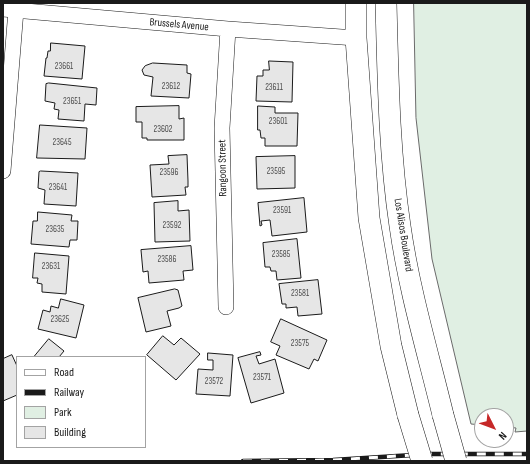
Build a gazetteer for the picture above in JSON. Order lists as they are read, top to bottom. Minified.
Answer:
{"streets":{"main road":["Los Alisos Boulevard"],"street":["Brussels Avenue","Rangoon Street"]},"crossings":[["Brussels Avenue","Rangoon Street"]],"house_numbers":["23661","23612","23611","23651","23601","23602","23645","23595","23596","23641","23591","23592","23635","23585","23586","23631","23581","23625","23575","23571","23572"],"legend":["Road","Railway","Park","Building"],"north":"bottom right"}
